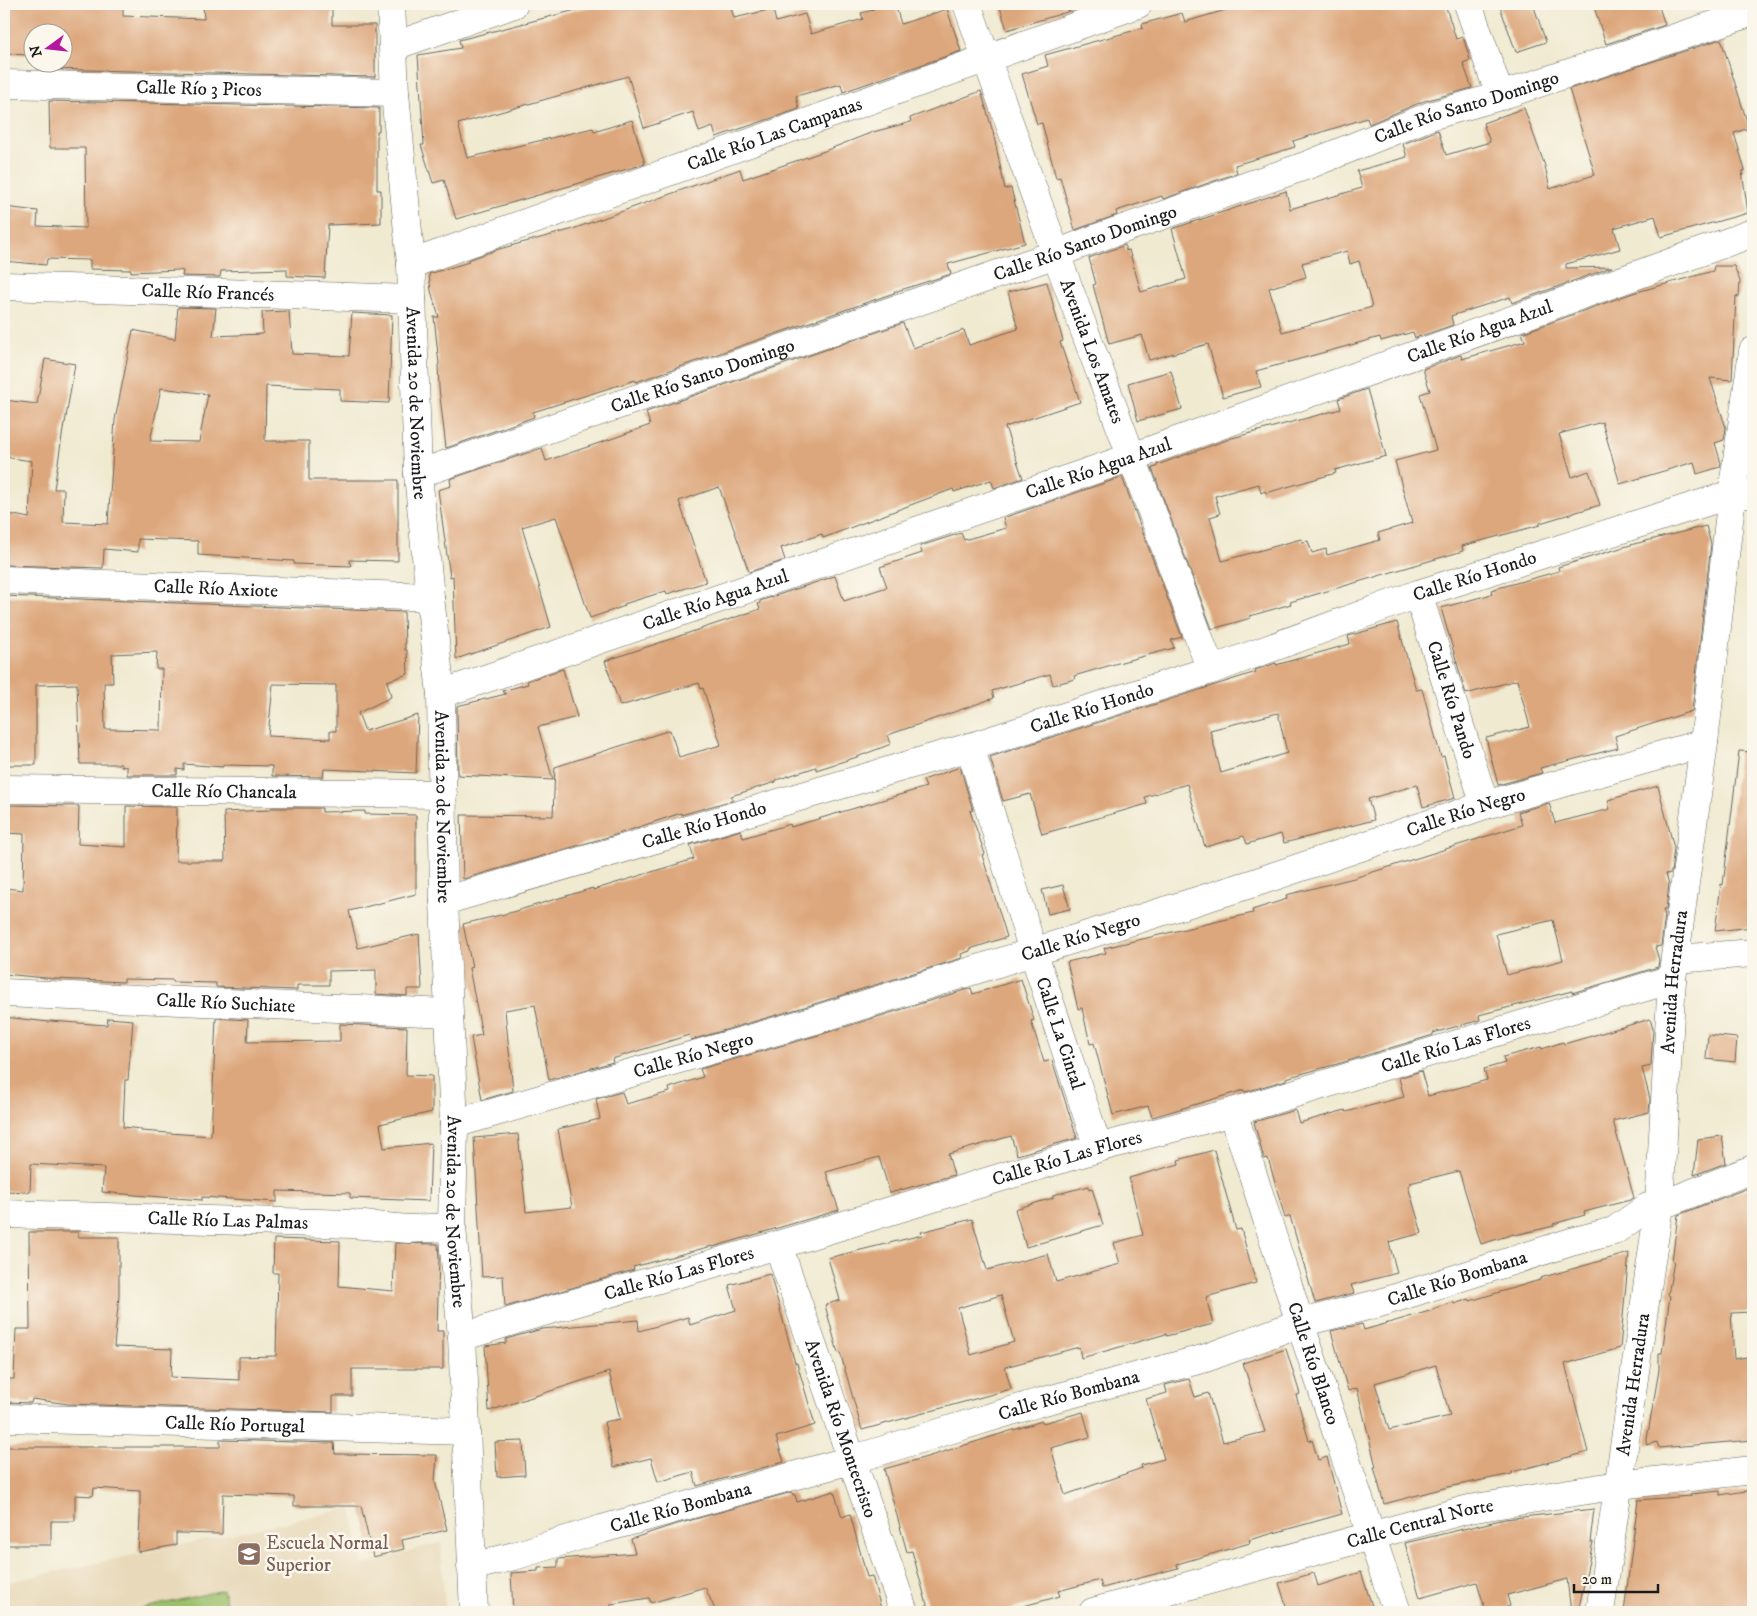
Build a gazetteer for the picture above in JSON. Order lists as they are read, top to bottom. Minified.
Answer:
{"streets":{"street":["Calle Río 3 Picos","Calle Río Santo Domingo","Calle Río Las Campanas","Calle Río Francés","Calle Río Agua Azul","Avenida Los Amates","Avenida 20 de Noviembre","Calle Río Hondo","Calle Río Axiote","Calle Río Pando","Calle Río Chancala","Calle Río Negro","Avenida Herradura","Calle Río Suchiate","Calle La Cintal","Calle Río Las Flores","Calle Río Las Palmas","Calle Río Bombana","Calle Río Blanco","Calle Río Portugal","Avenida Río Montecristo","Calle Central Norte"]},"crossings":[["Calle Río 3 Picos","Avenida 20 de Noviembre"],["Calle Río Santo Domingo","Avenida Los Amates"],["Calle Río Santo Domingo","Avenida 20 de Noviembre"],["Calle Río Las Campanas","Avenida Los Amates"],["Calle Río Las Campanas","Avenida 20 de Noviembre"],["Calle Río Francés","Avenida 20 de Noviembre"],["Calle Río Agua Azul","Avenida Los Amates"],["Calle Río Agua Azul","Avenida 20 de Noviembre"],["Avenida Los Amates","Calle Río Hondo"],["Avenida 20 de Noviembre","Calle Río Hondo"],["Avenida 20 de Noviembre","Calle Río Axiote"],["Avenida 20 de Noviembre","Calle Río Chancala"],["Avenida 20 de Noviembre","Calle Río Negro"],["Avenida 20 de Noviembre","Calle Río Suchiate"],["Avenida 20 de Noviembre","Calle Río Las Flores"],["Avenida 20 de Noviembre","Calle Río Las Palmas"],["Avenida 20 de Noviembre","Calle Río Bombana"],["Avenida 20 de Noviembre","Calle Río Portugal"],["Calle Río Hondo","Calle Río Pando"],["Calle Río Hondo","Avenida Herradura"],["Calle Río Hondo","Calle La Cintal"],["Calle Río Pando","Calle Río Negro"],["Calle Río Negro","Avenida Herradura"],["Calle Río Negro","Calle La Cintal"],["Avenida Herradura","Calle Río Las Flores"],["Avenida Herradura","Calle Río Bombana"],["Avenida Herradura","Calle Central Norte"],["Calle La Cintal","Calle Río Las Flores"],["Calle Río Las Flores","Calle Río Blanco"],["Calle Río Las Flores","Avenida Río Montecristo"],["Calle Río Bombana","Calle Río Blanco"],["Calle Río Bombana","Avenida Río Montecristo"],["Calle Río Blanco","Calle Central Norte"]],"places":{"school or university":["Escuela Normal Superior"]},"scale_bar":"20 m","north":"left"}
